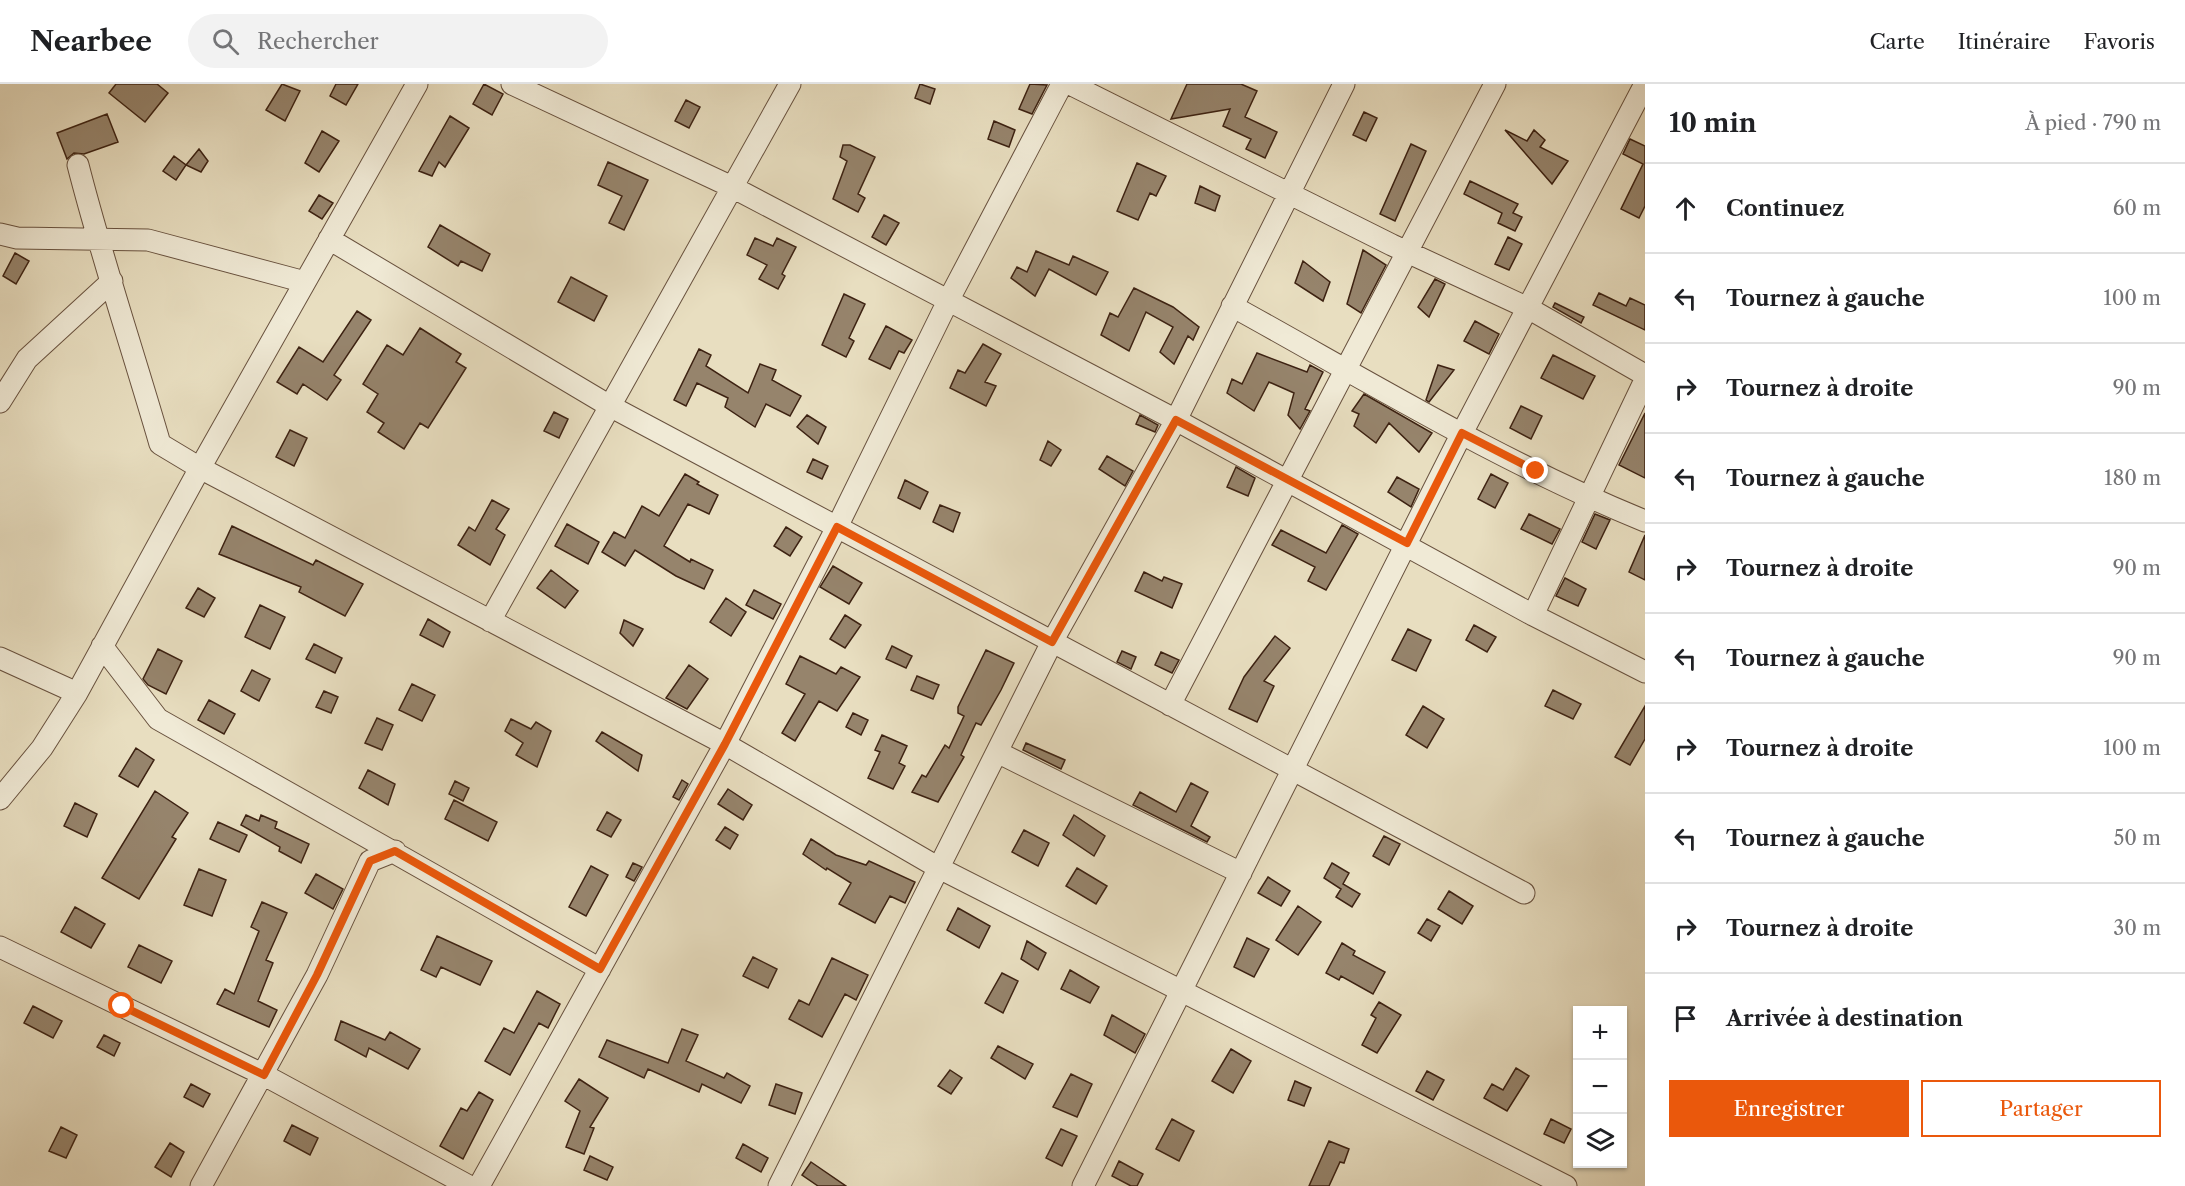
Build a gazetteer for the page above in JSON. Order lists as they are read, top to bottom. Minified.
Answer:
{"page":{"header":"Nearbee","search":"Rechercher","nav":["Carte","Itinéraire","Favoris"],"heading":["10 min","À pied · 790 m"],"list":[["Continuez","60 m"],["Tournez à gauche","100 m"],["Tournez à droite","90 m"],["Tournez à gauche","180 m"],["Tournez à droite","90 m"],["Tournez à gauche","90 m"],["Tournez à droite","100 m"],["Tournez à gauche","50 m"],["Tournez à droite","30 m"],"Arrivée à destination"],"map_buttons":["+","−"],"buttons":["Enregistrer","Partager"]}}
